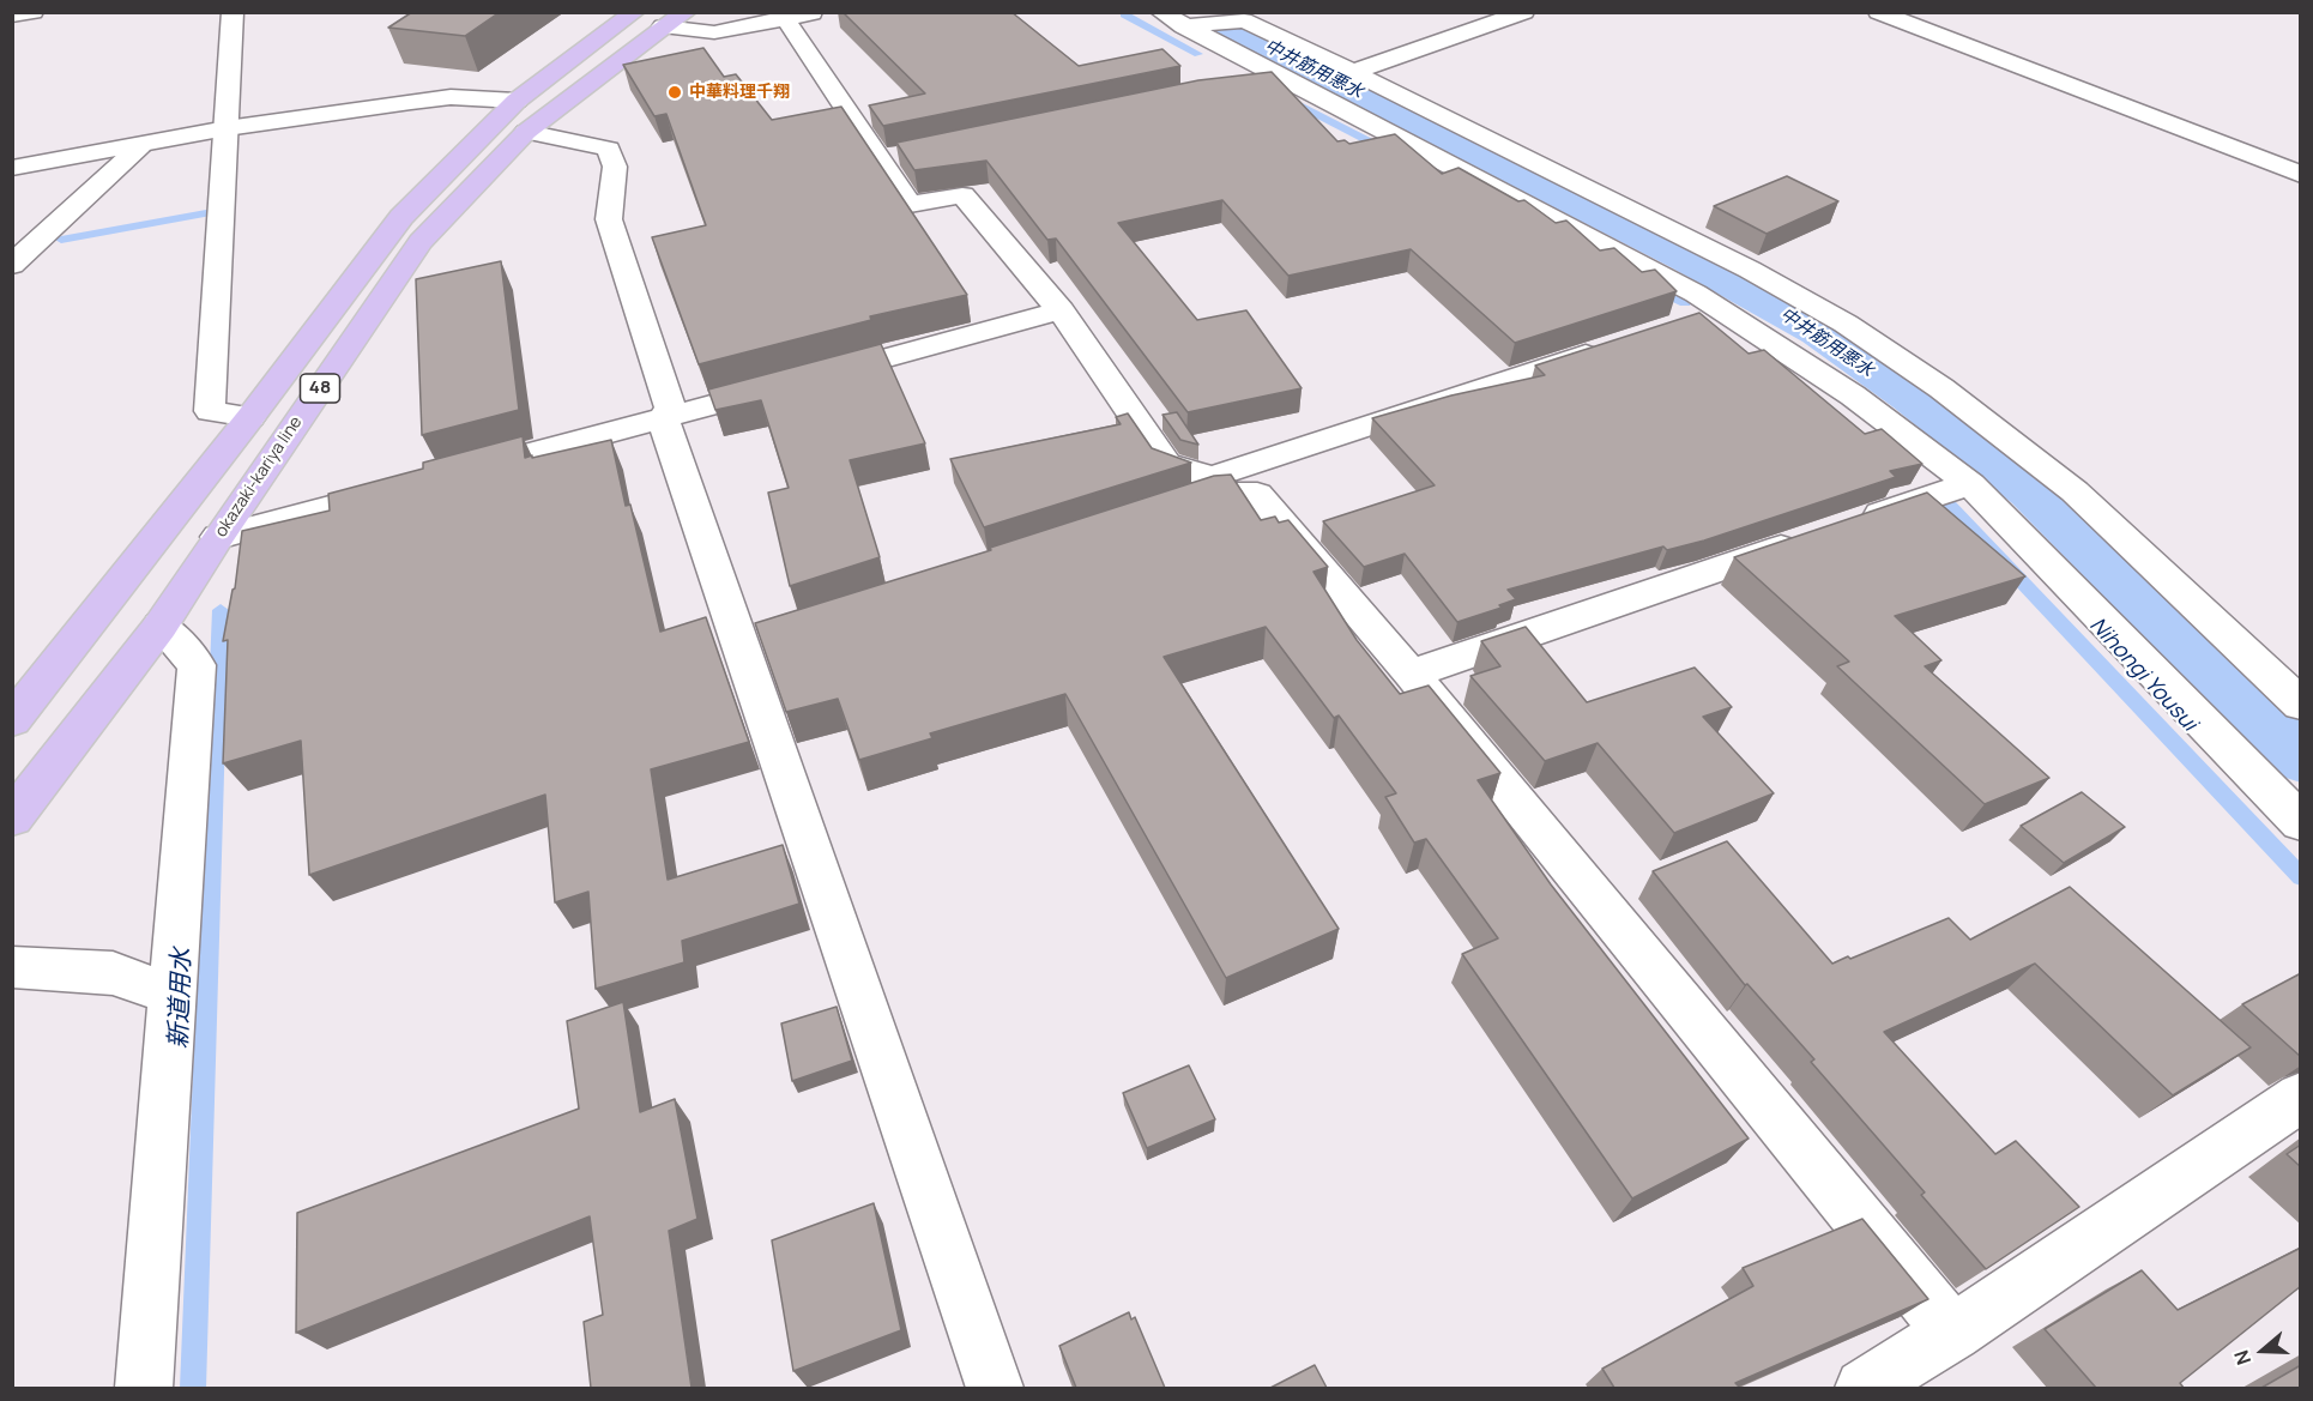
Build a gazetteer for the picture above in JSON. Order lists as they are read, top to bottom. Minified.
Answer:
{"streets":{"main road":["48","okazaki-kariya line"]},"water":["中井筋用悪水","Nihongi Yousui","新道用水"],"places":["中華料理千翔"],"north":"left"}
